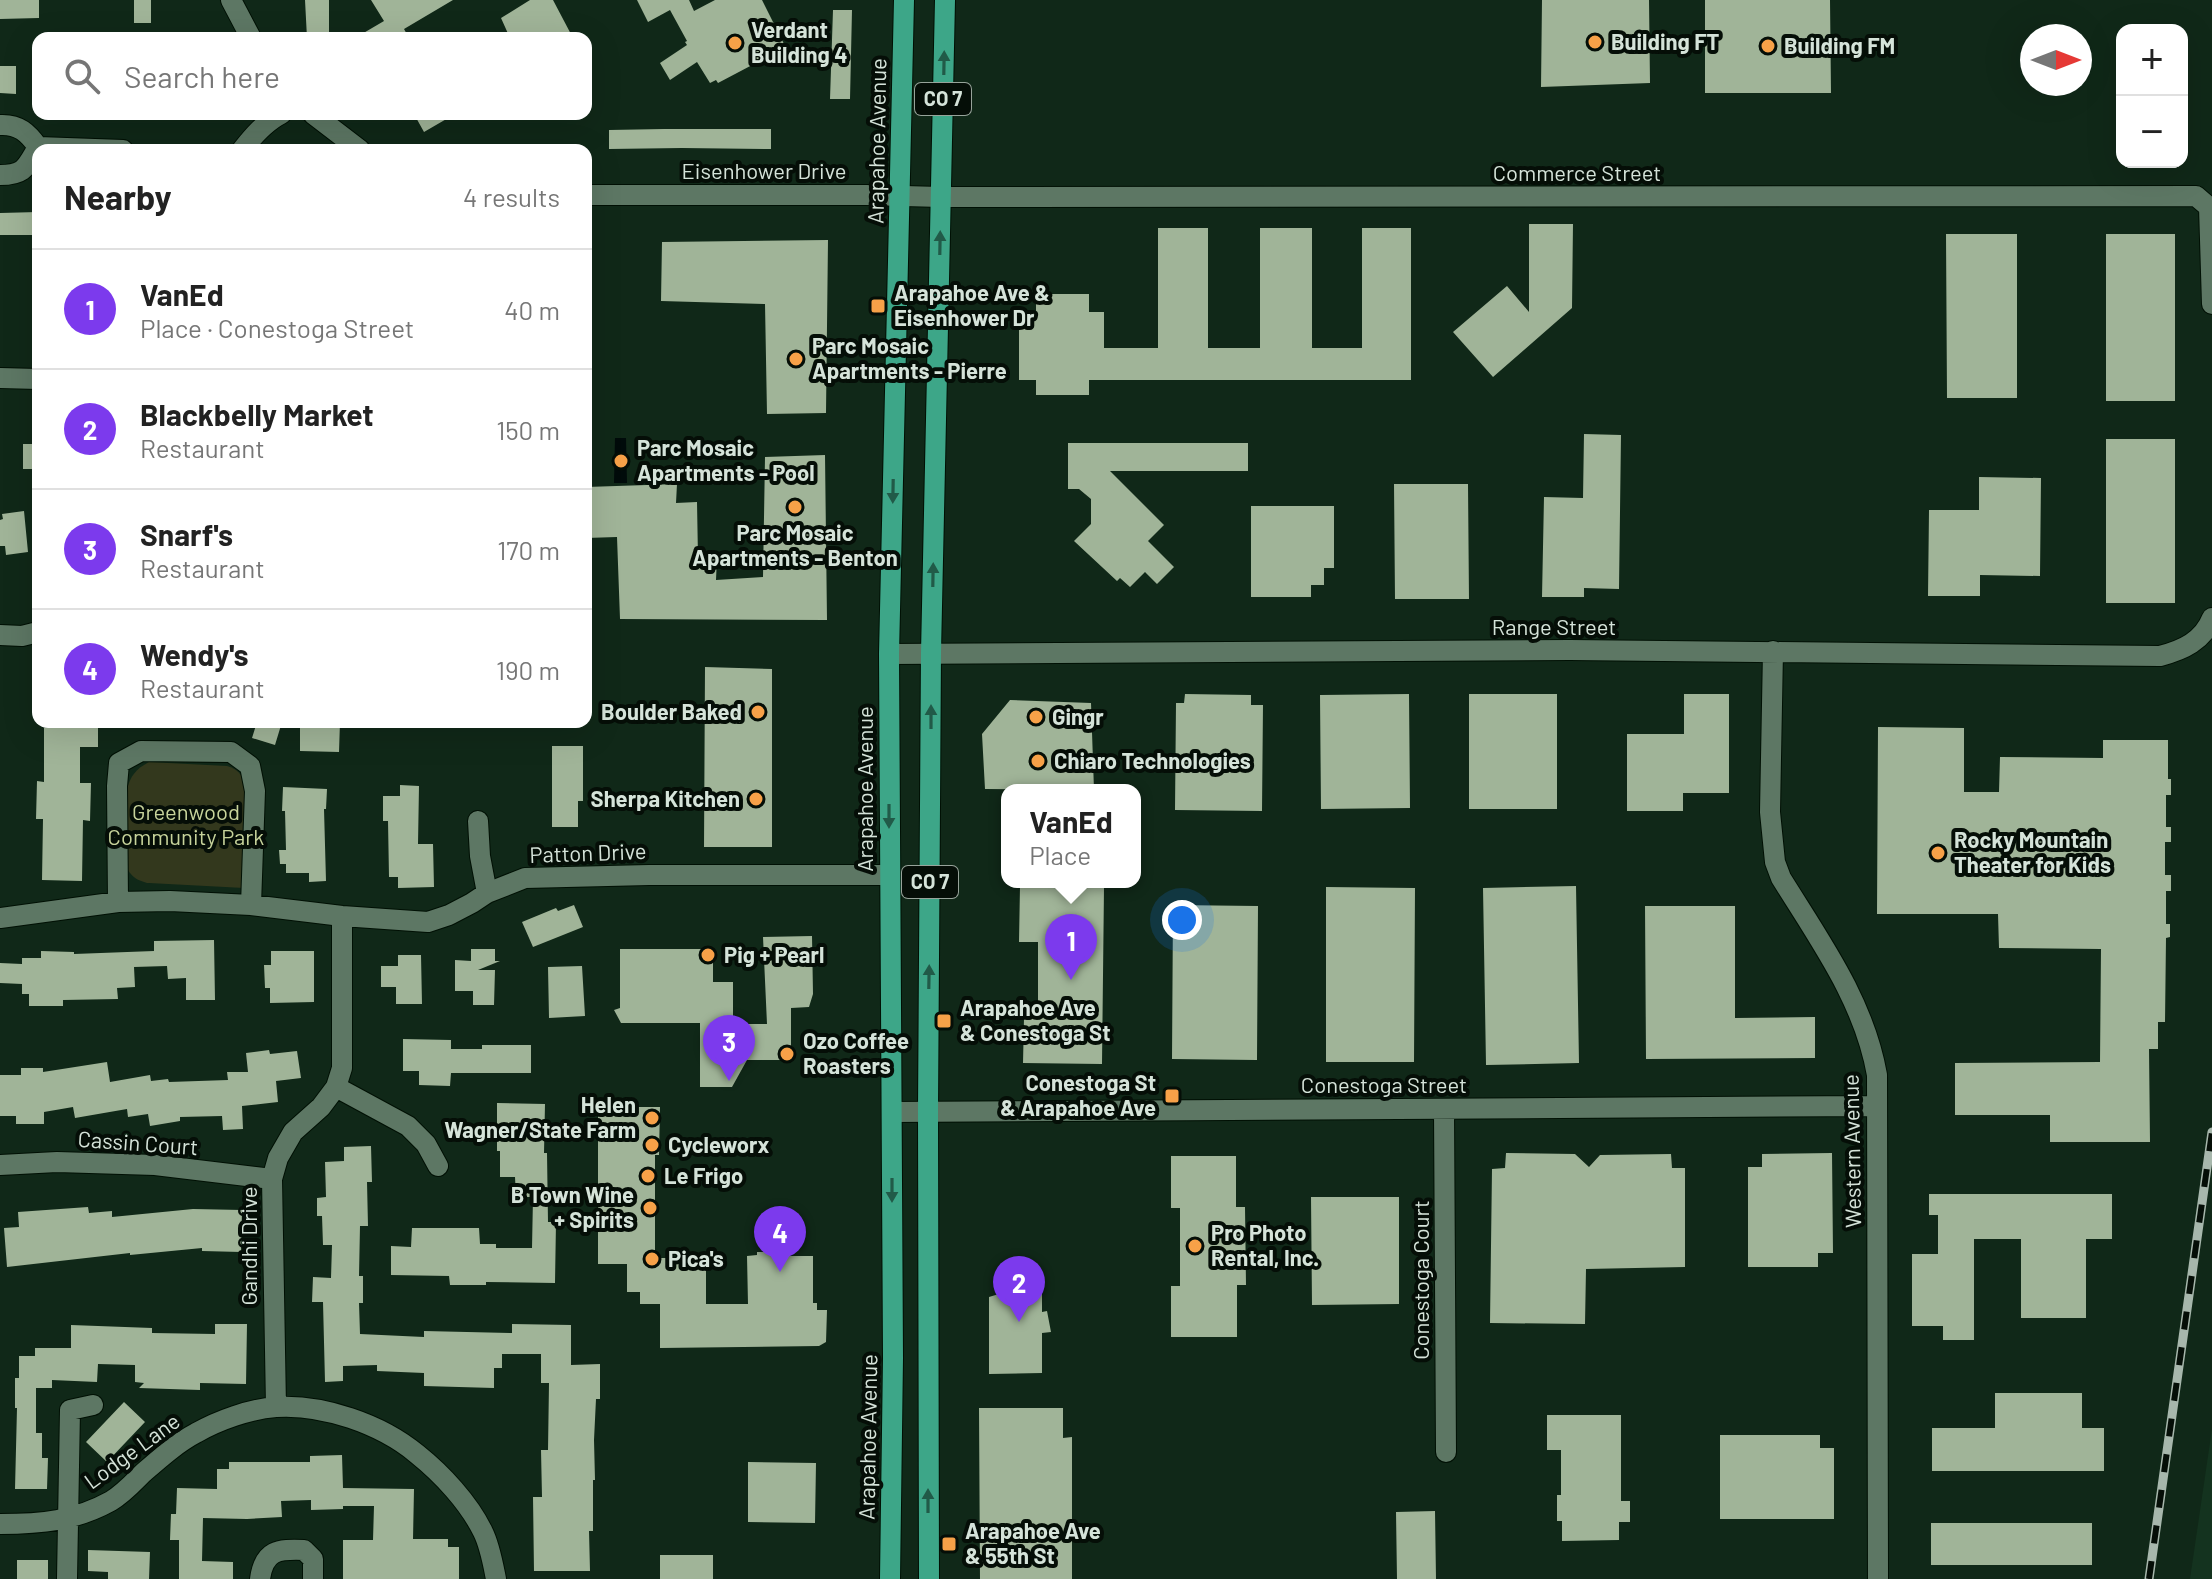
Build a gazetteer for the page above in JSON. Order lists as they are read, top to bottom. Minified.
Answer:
{"streets":{"main road":["CO 7","Arapahoe Avenue"],"street":["Eisenhower Drive","Commerce Street","Range Street","Patton Drive","Conestoga Street","Cassin Court","Western Avenue","Gandhi Drive","Conestoga Court","Lodge Lane"]},"crossings":[["CO 7","Eisenhower Drive"],["CO 7","Commerce Street"],["CO 7","Range Street"],["CO 7","Conestoga Street"],["Arapahoe Avenue","Eisenhower Drive"],["Arapahoe Avenue","Range Street"],["Arapahoe Avenue","Patton Drive"],["Arapahoe Avenue","Conestoga Street"],["Eisenhower Drive","Commerce Street"],["Range Street","Western Avenue"],["Conestoga Street","Western Avenue"],["Conestoga Street","Conestoga Court"],["Cassin Court","Gandhi Drive"],["Gandhi Drive","Lodge Lane"]],"parks":["Greenwood Community Park"],"places":{"other":["Building FT","Verdant Building 4","Building FM","Parc Mosaic Apartments - Pierre","Parc Mosaic Apartments - Pool","Parc Mosaic Apartments - Benton","Boulder Baked","Gingr","Chiaro Technologies","Sherpa Kitchen","Rocky Mountain Theater for Kids","Pig + Pearl","Ozo Coffee Roasters","Helen Wagner/State Farm","Cycleworx","Le Frigo","B Town Wine + Spirits","Pro Photo Rental, Inc.","Pica's"],"transit":["Arapahoe Ave & Eisenhower Dr","Arapahoe Ave & Conestoga St","Conestoga St & Arapahoe Ave","Arapahoe Ave & 55th St"]},"north":"right","page":{"map_buttons":["+","−"],"search":"Search here","heading":["Nearby","4 results"],"list":[{"mark":"1","name":"VanEd","note":"Place · Conestoga Street","value":"40 m"},{"mark":"2","name":"Blackbelly Market","note":"Restaurant","value":"150 m"},{"mark":"3","name":"Snarf's","note":"Restaurant","value":"170 m"},{"mark":"4","name":"Wendy's","note":"Restaurant","value":"190 m"}],"popup":["VanEd","Place"],"pins":["1","3","4","2"]}}
